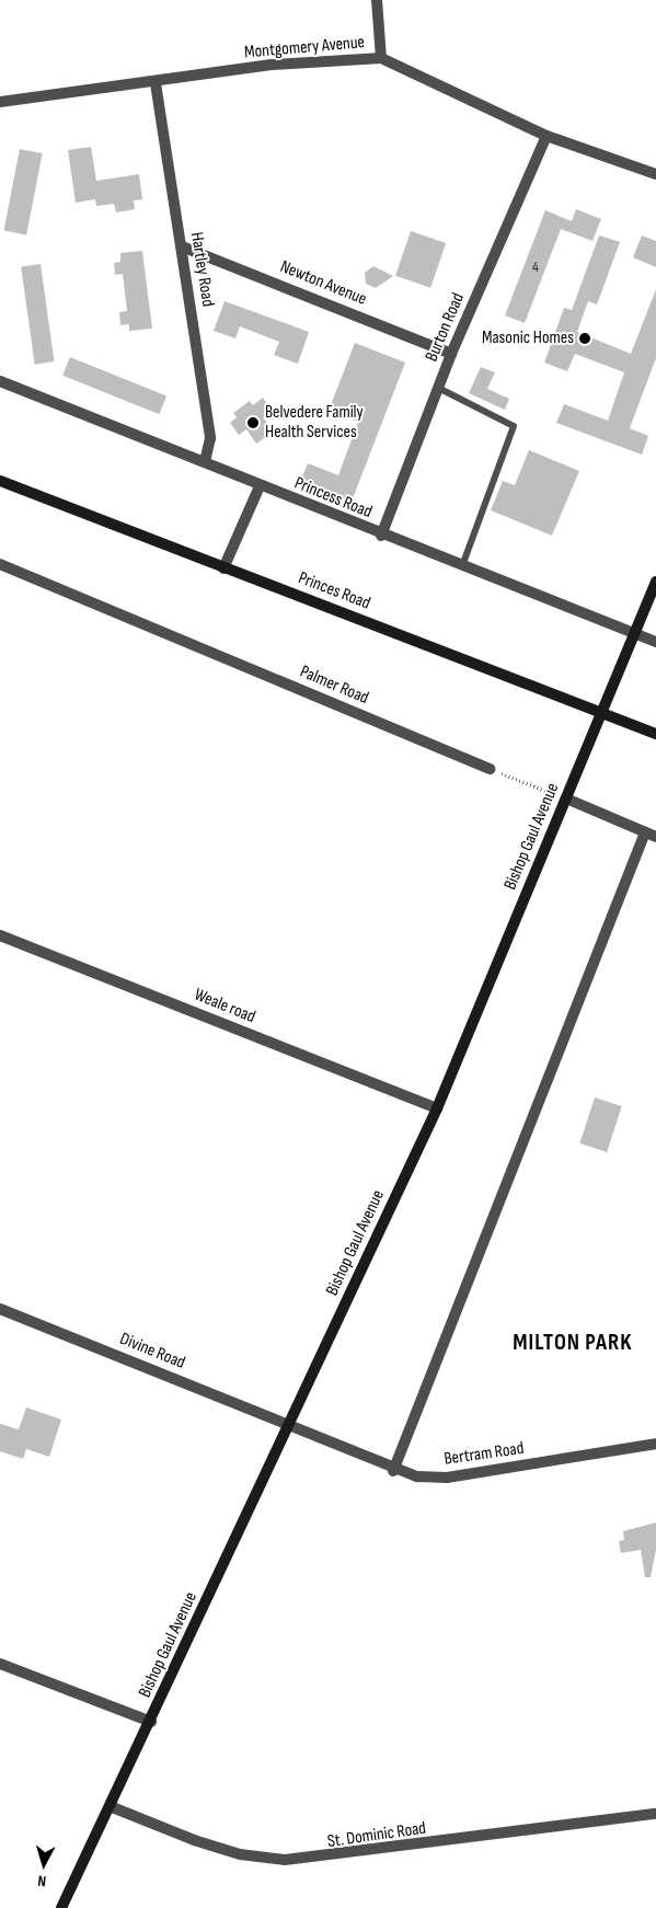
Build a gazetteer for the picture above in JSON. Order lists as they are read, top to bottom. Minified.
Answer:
{"streets":{"main road":["Princes Road","Bishop Gaul Avenue"],"street":["Montgomery Avenue","Hartley Road","Newton Avenue","Burton Road","Princess Road","Palmer Road","Weale road","Divine Road","Bertram Road","St. Dominic Road"]},"crossings":[["Montgomery Avenue","Hartley Road"],["Montgomery Avenue","Burton Road"],["Hartley Road","Newton Avenue"],["Hartley Road","Princess Road"],["Newton Avenue","Burton Road"],["Burton Road","Princess Road"],["Princess Road","Bishop Gaul Avenue"],["Princes Road","Bishop Gaul Avenue"],["Bishop Gaul Avenue","Weale road"],["Bishop Gaul Avenue","Divine Road"],["Bishop Gaul Avenue","Bertram Road"],["Bishop Gaul Avenue","St. Dominic Road"],["Divine Road","Bertram Road"]],"districts":["MILTON PARK"],"places":["Masonic Homes","Belvedere Family Health Services"],"house_numbers":["4"],"north":"bottom"}
